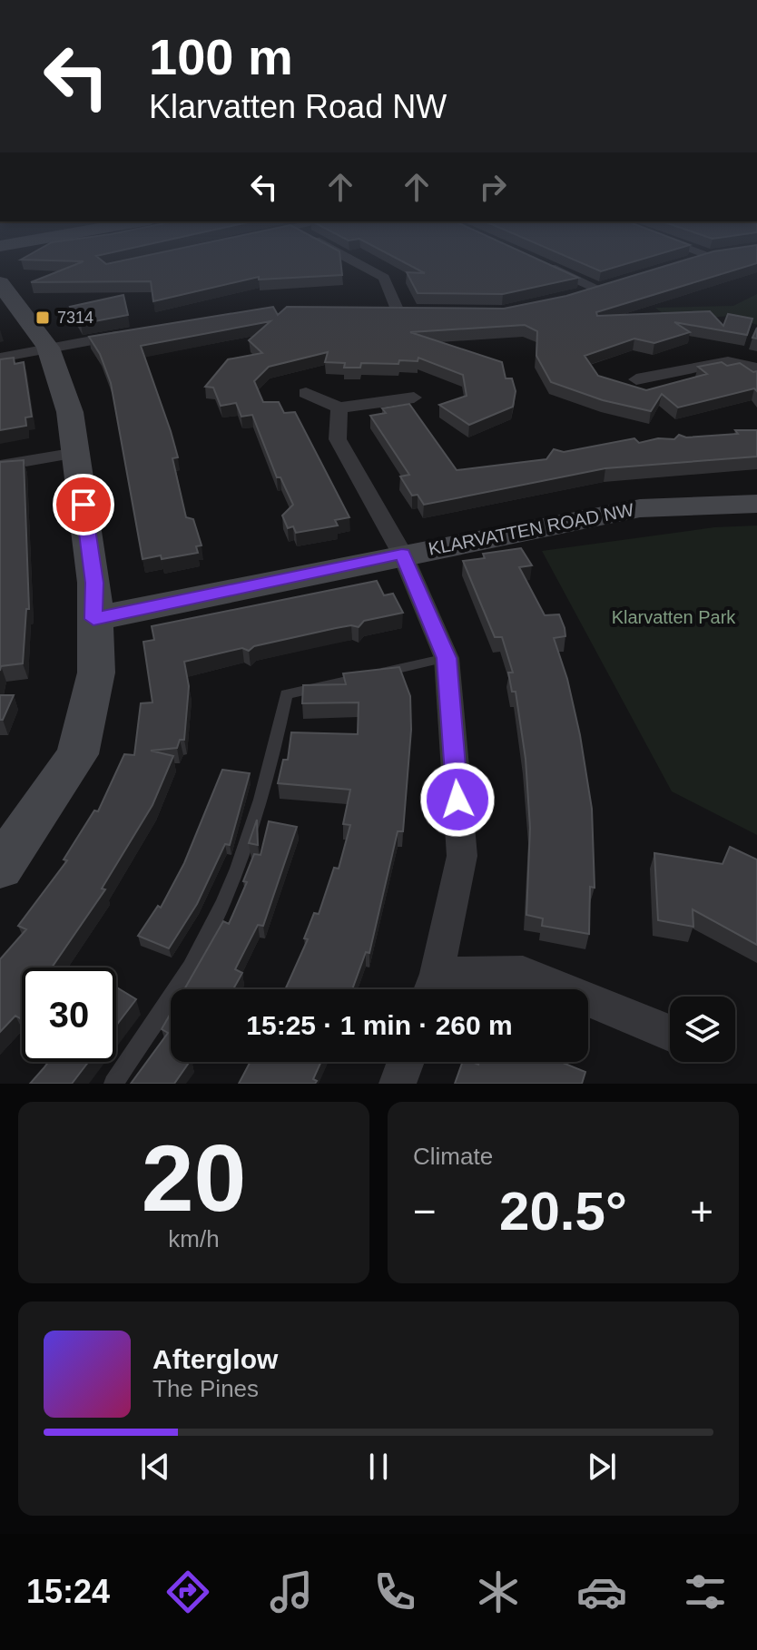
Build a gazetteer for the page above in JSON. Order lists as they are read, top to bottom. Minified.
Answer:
{"streets":{"street":["KLARVATTEN ROAD NW"]},"parks":["Klarvatten Park"],"places":{"transit":["7314"]},"page":{"turn":["100 m","Klarvatten Road NW"],"limit":"30","trip":"15:25 · 1 min · 260 m","tile":[["20","km/h"],"Climate"],"heat":["−","20.5°","+"],"song":["Afterglow","The Pines"],"tabs":"15:24"}}
